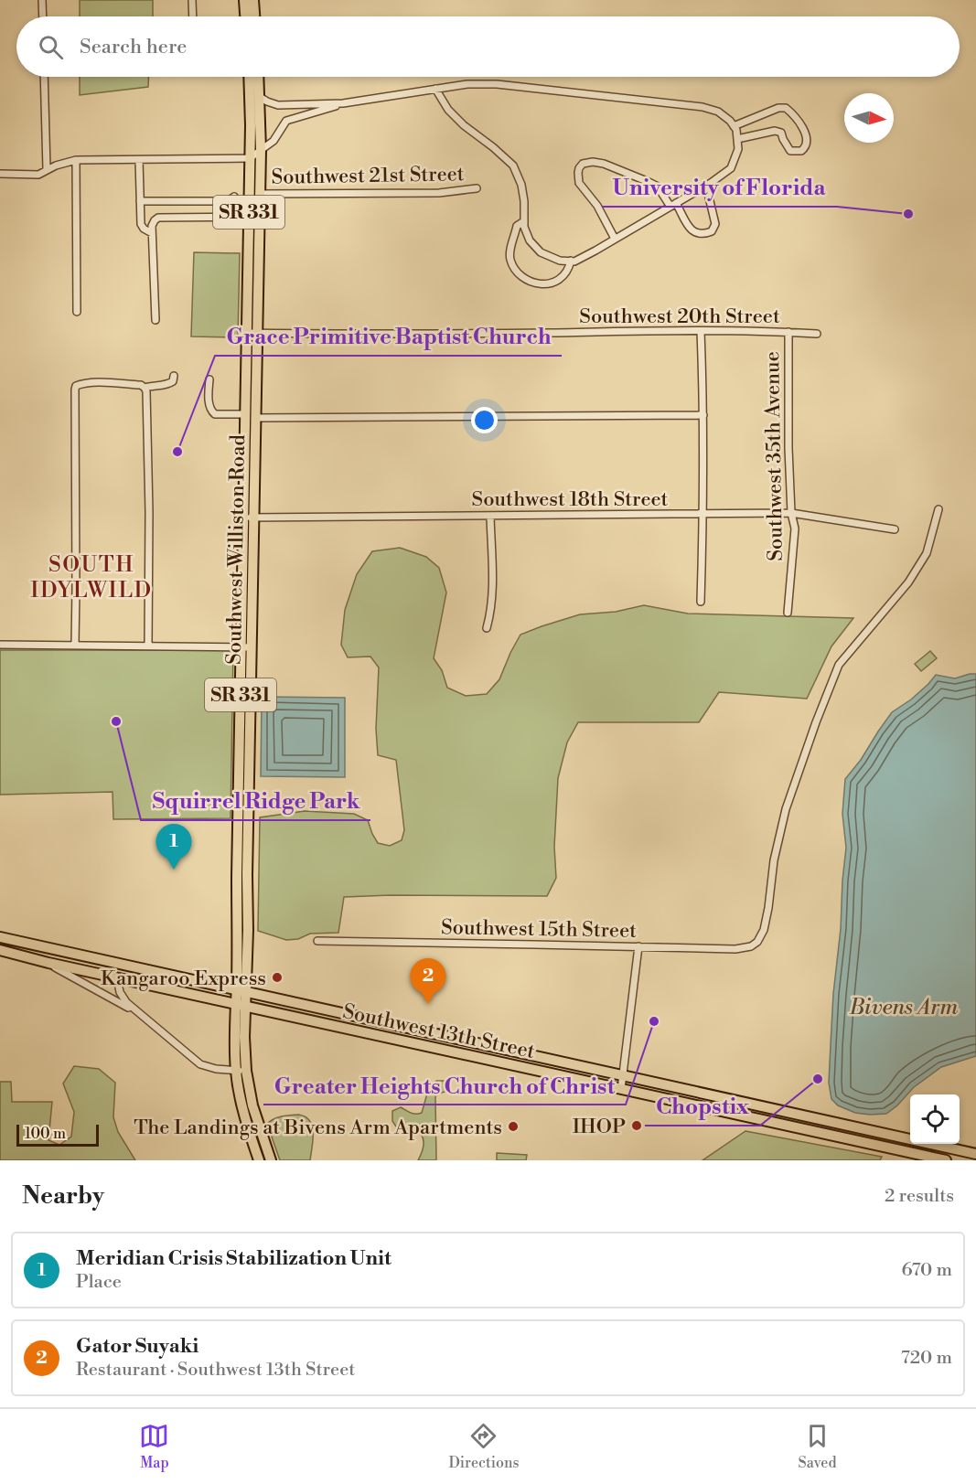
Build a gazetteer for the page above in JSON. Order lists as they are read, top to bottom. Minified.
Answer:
{"streets":{"main road":["SR 331","Southwest Williston Road","Southwest 13th Street"],"street":["Southwest 21st Street","Southwest 20th Street","Southwest 35th Avenue","Southwest 18th Street","Southwest 15th Street"]},"crossings":[["Southwest 21st Street","Southwest Williston Road"],["Southwest 20th Street","Southwest 35th Avenue"],["Southwest 20th Street","Southwest Williston Road"],["Southwest 35th Avenue","Southwest 18th Street"],["Southwest 18th Street","Southwest Williston Road"],["Southwest Williston Road","Southwest 13th Street"]],"districts":["SOUTH IDYLWILD"],"water":["Bivens Arm"],"places":["University of Florida","Grace Primitive Baptist Church","Squirrel Ridge Park","Kangaroo Express","Greater Heights Church of Christ","Chopstix","IHOP","The Landings at Bivens Arm Apartments"],"scale_bar":"100 m","north":"right","page":{"search":"Search here","pins":["1","2"],"scale":"100 m","heading":["Nearby","2 results"],"list":[{"mark":"1","name":"Meridian Crisis Stabilization Unit","note":"Place","value":"670 m"},{"mark":"2","name":"Gator Suyaki","note":"Restaurant · Southwest 13th Street","value":"720 m"}],"nav":["Map","Directions","Saved"]}}
